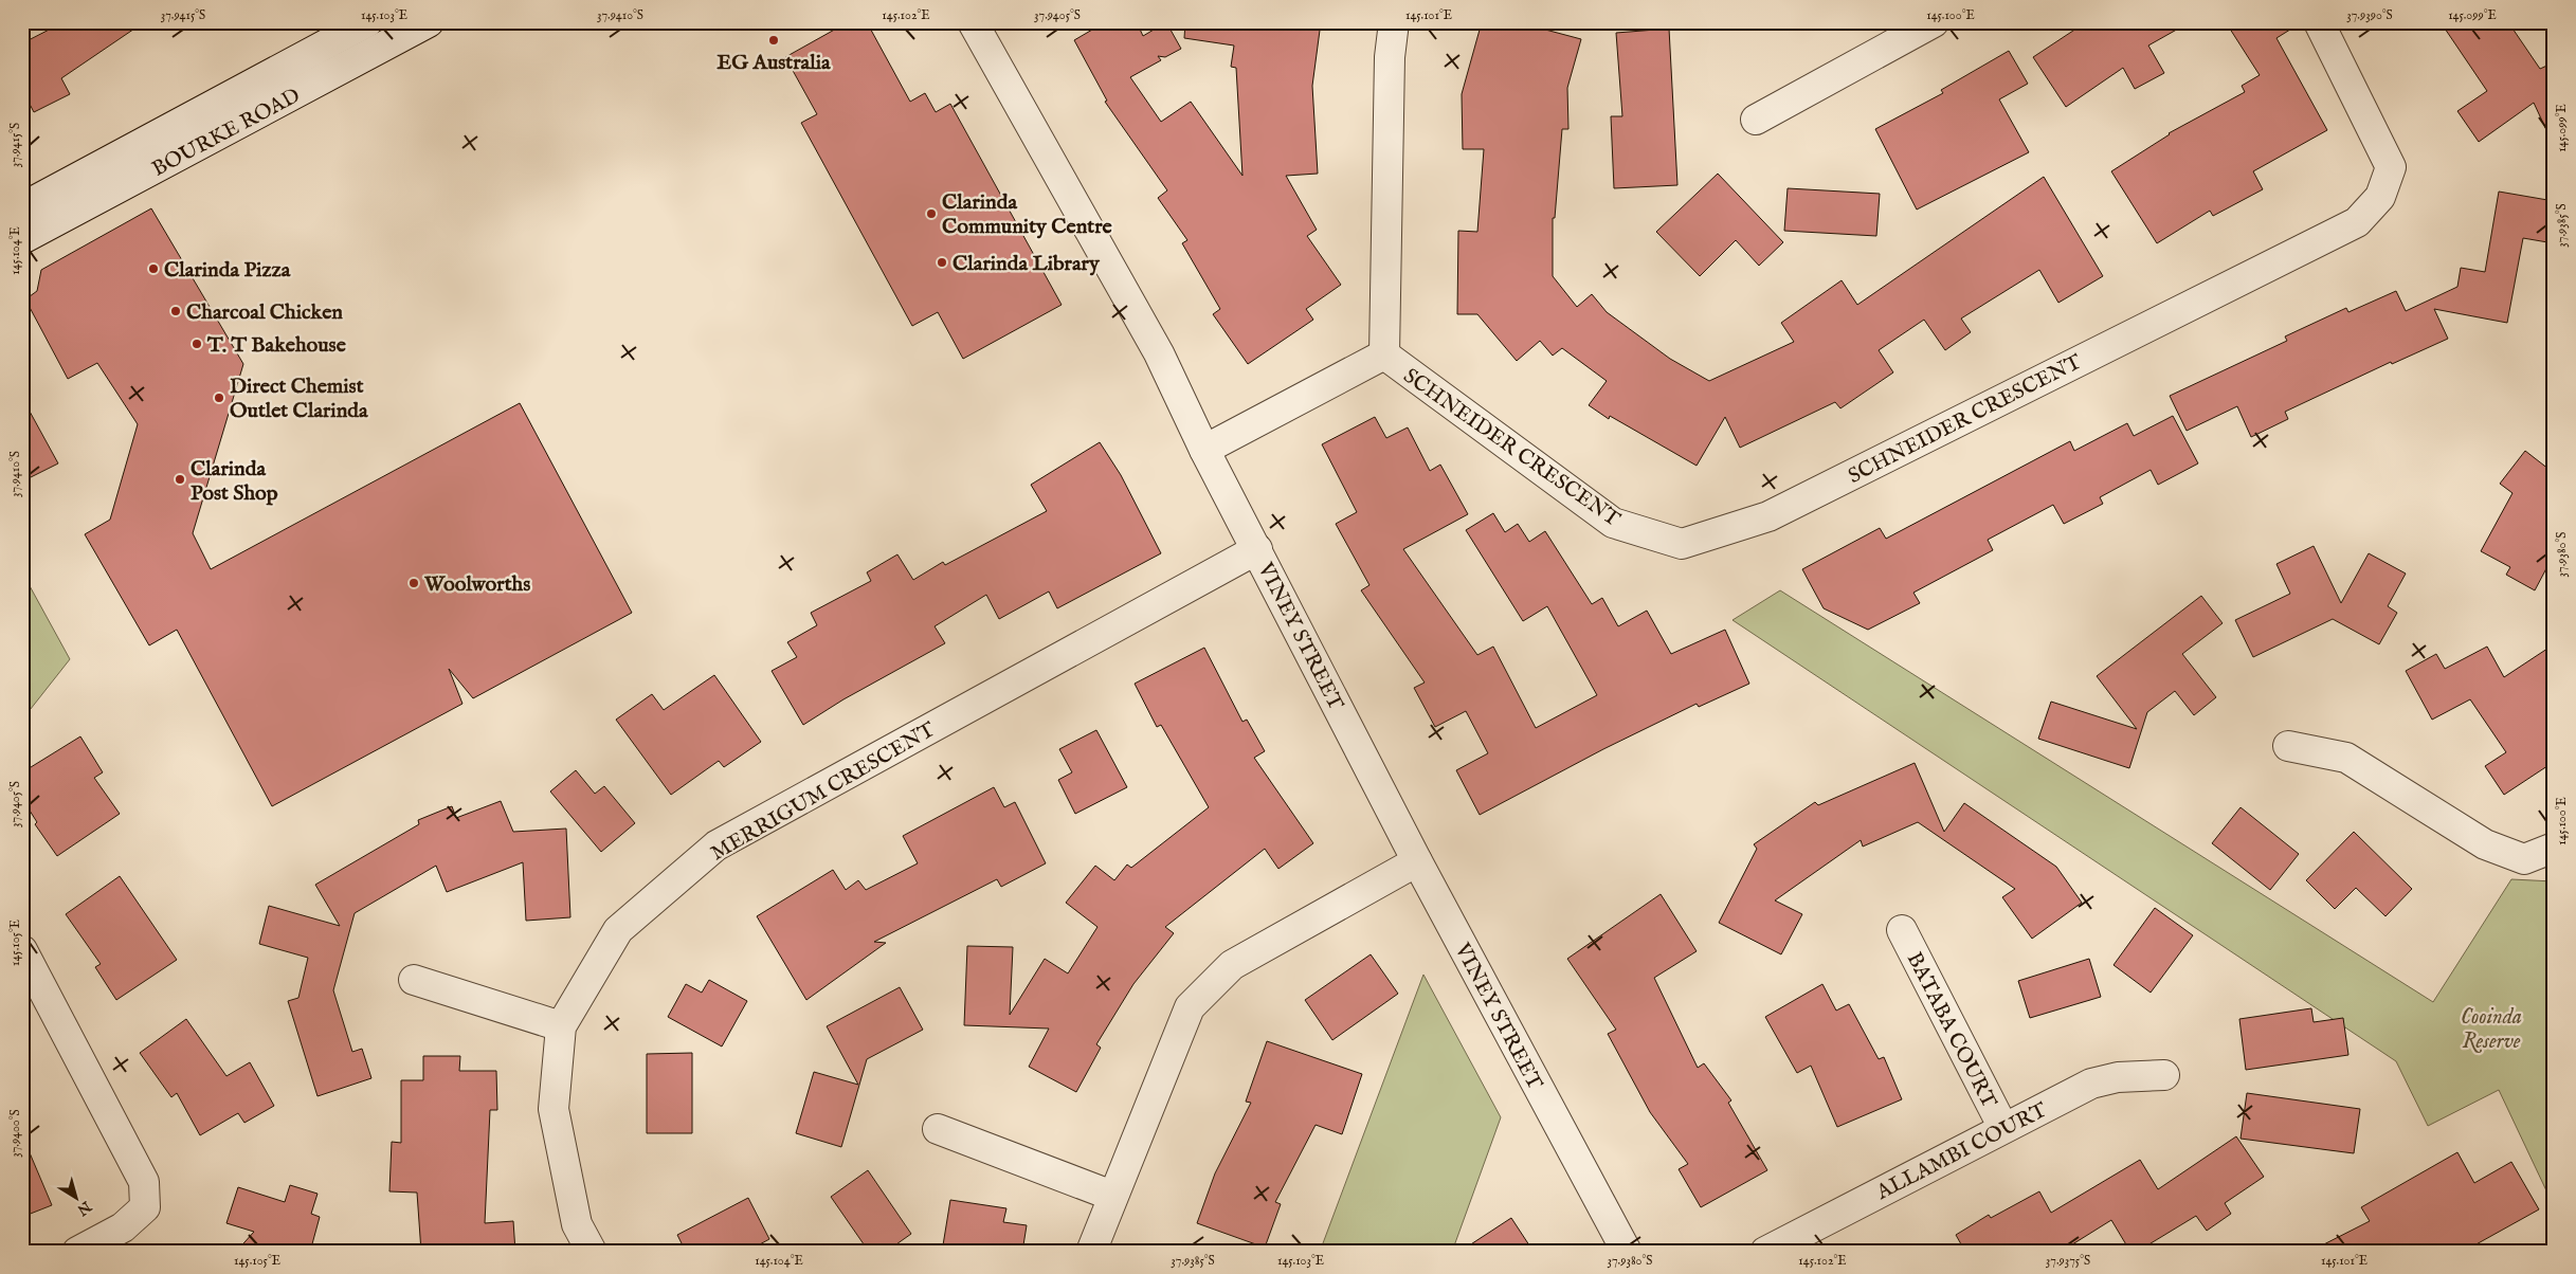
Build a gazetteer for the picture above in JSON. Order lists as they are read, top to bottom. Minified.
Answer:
{"streets":{"street":["BOURKE ROAD","SCHNEIDER CRESCENT","VINEY STREET","MERRIGUM CRESCENT","BATABA COURT","ALLAMBI COURT"]},"crossings":[["SCHNEIDER CRESCENT","VINEY STREET"],["VINEY STREET","MERRIGUM CRESCENT"],["BATABA COURT","ALLAMBI COURT"]],"parks":["Cooinda Reserve"],"places":["EG Australia","Clarinda Community Centre","Clarinda Library","Clarinda Pizza","Charcoal Chicken","T. T Bakehouse","Direct Chemist Outlet Clarinda","Clarinda Post Shop","Woolworths"],"north":"bottom right","coordinates":["37.9415°S","145.103°E","37.9410°S","145.102°E","37.9405°S","145.101°E","145.100°E","37.9390°S","145.099°E","37.9385°S","145.104°E","37.9380°S","145.105°E","37.9400°S","37.9375°S"]}
